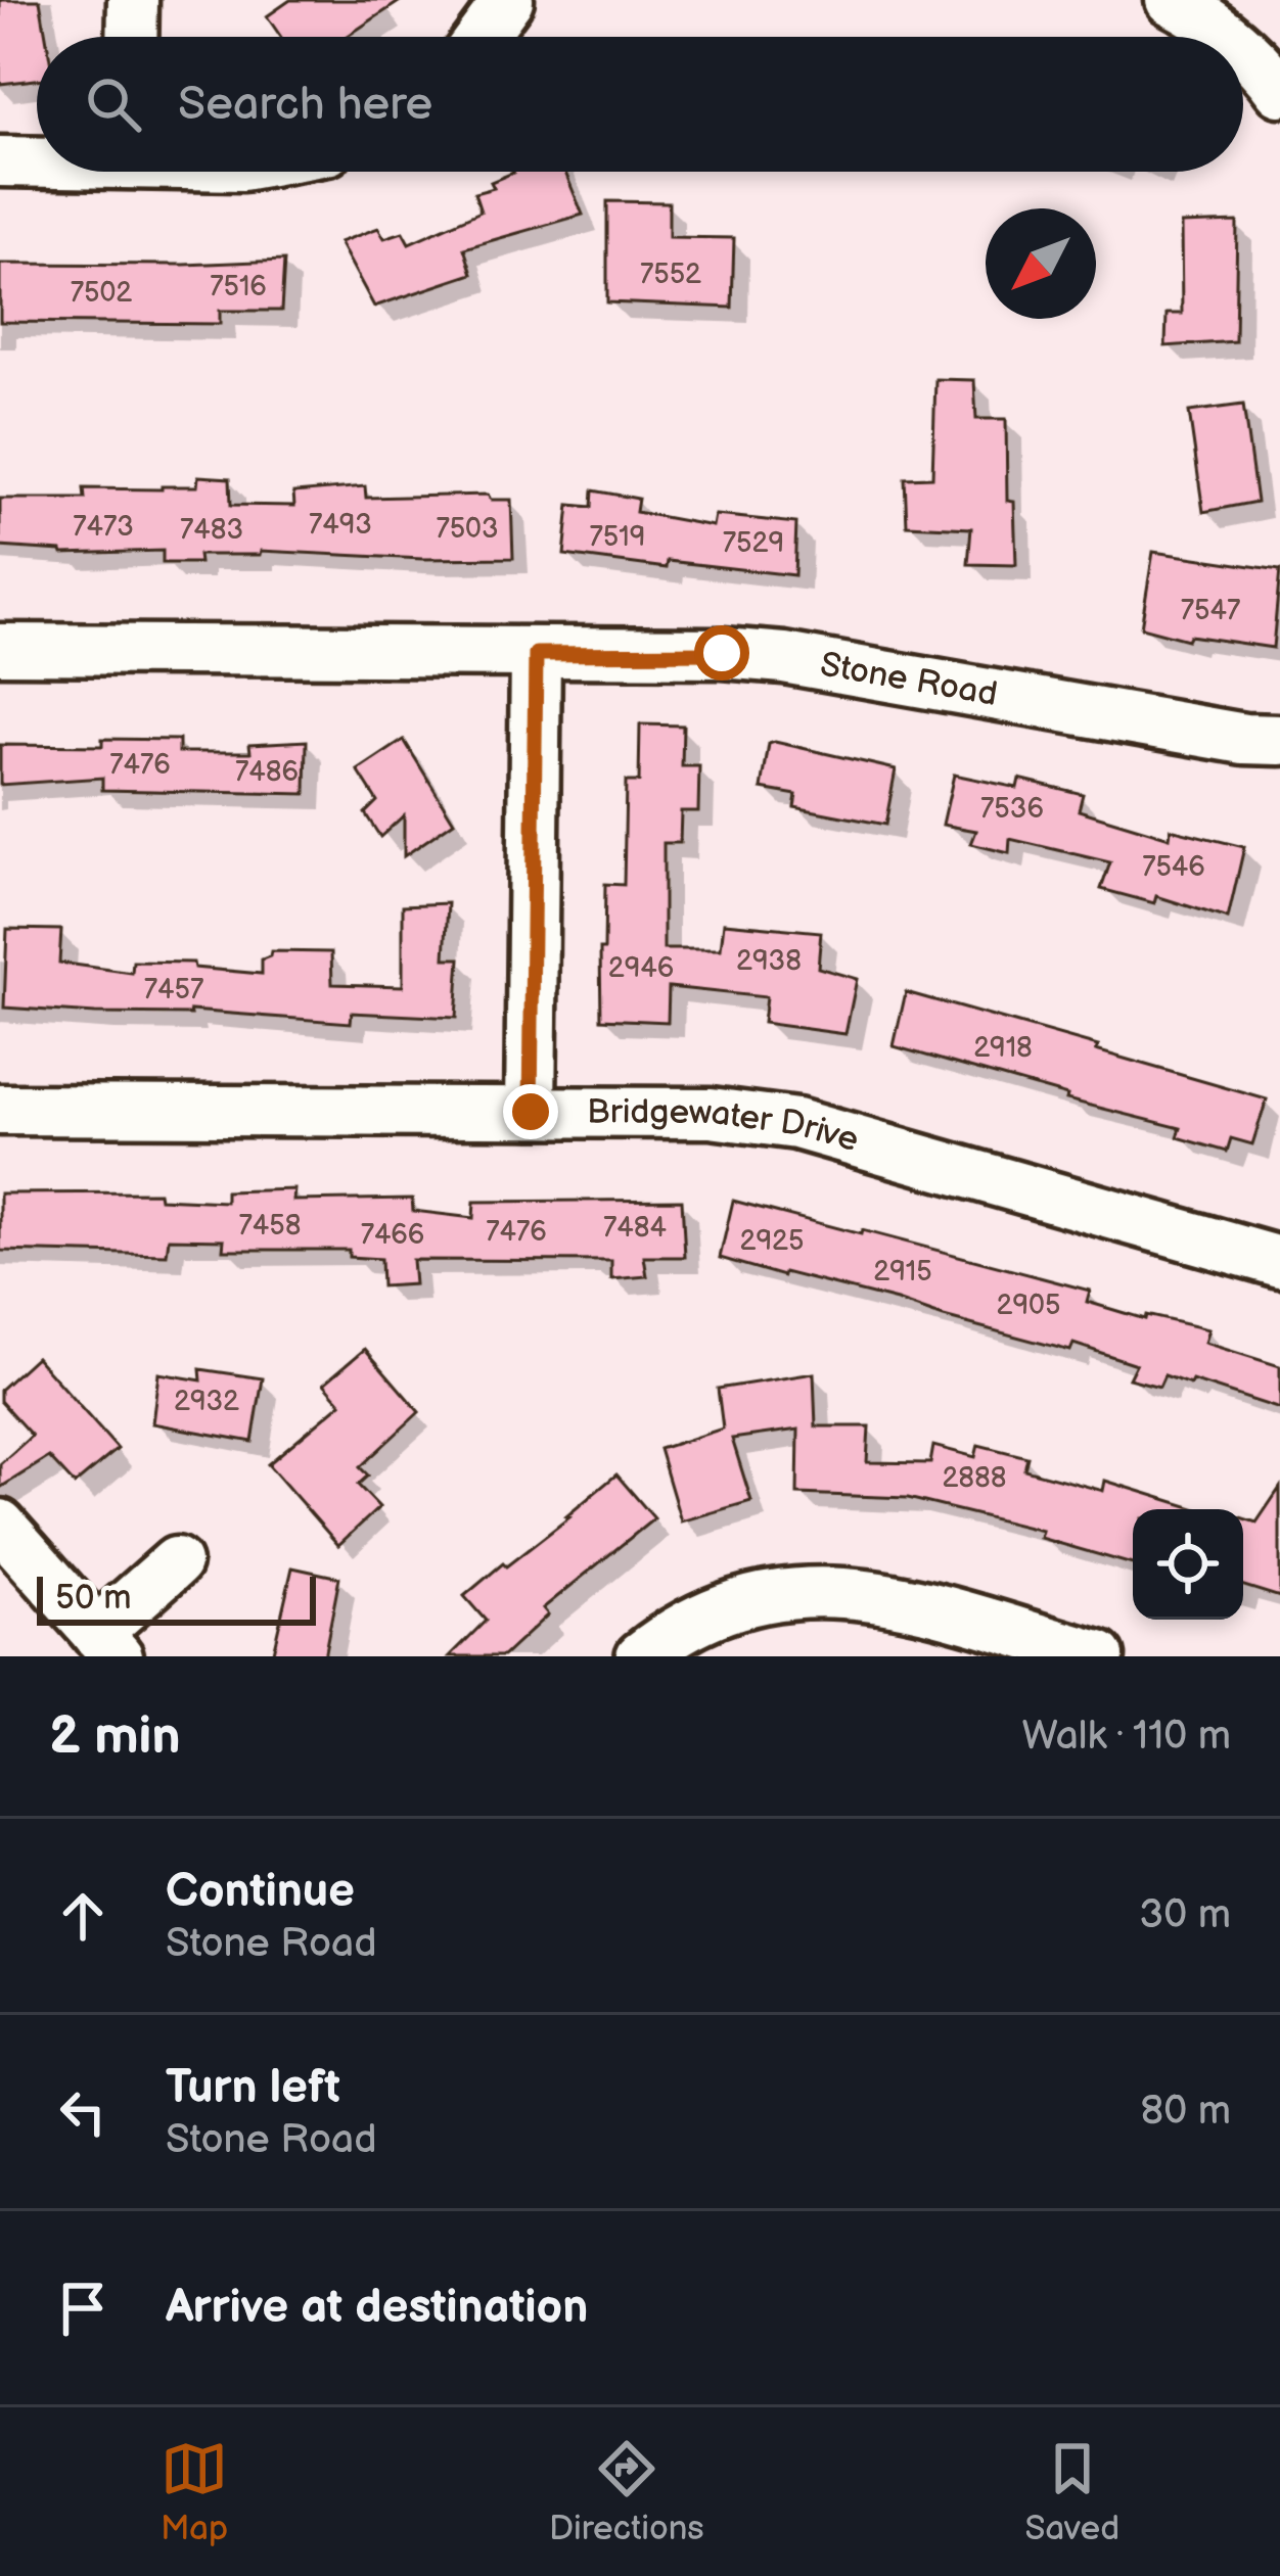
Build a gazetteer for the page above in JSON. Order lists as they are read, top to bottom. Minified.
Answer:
{"streets":{"street":["Stone Road","Bridgewater Drive"]},"house_numbers":["7552","7516","7502","7493","7473","7503","7483","7519","7529","7547","7476","7486","7536","7546","2938","2946","7457","2918","7458","7484","7476","7466","2925","2915","2905","2932","2888"],"scale_bar":"50 m","north":"bottom left","page":{"search":"Search here","scale":"50 m","heading":["2 min","Walk · 110 m"],"list":[["Continue","Stone Road","30 m"],["Turn left","Stone Road","80 m"],"Arrive at destination"],"nav":["Map","Directions","Saved"]}}
